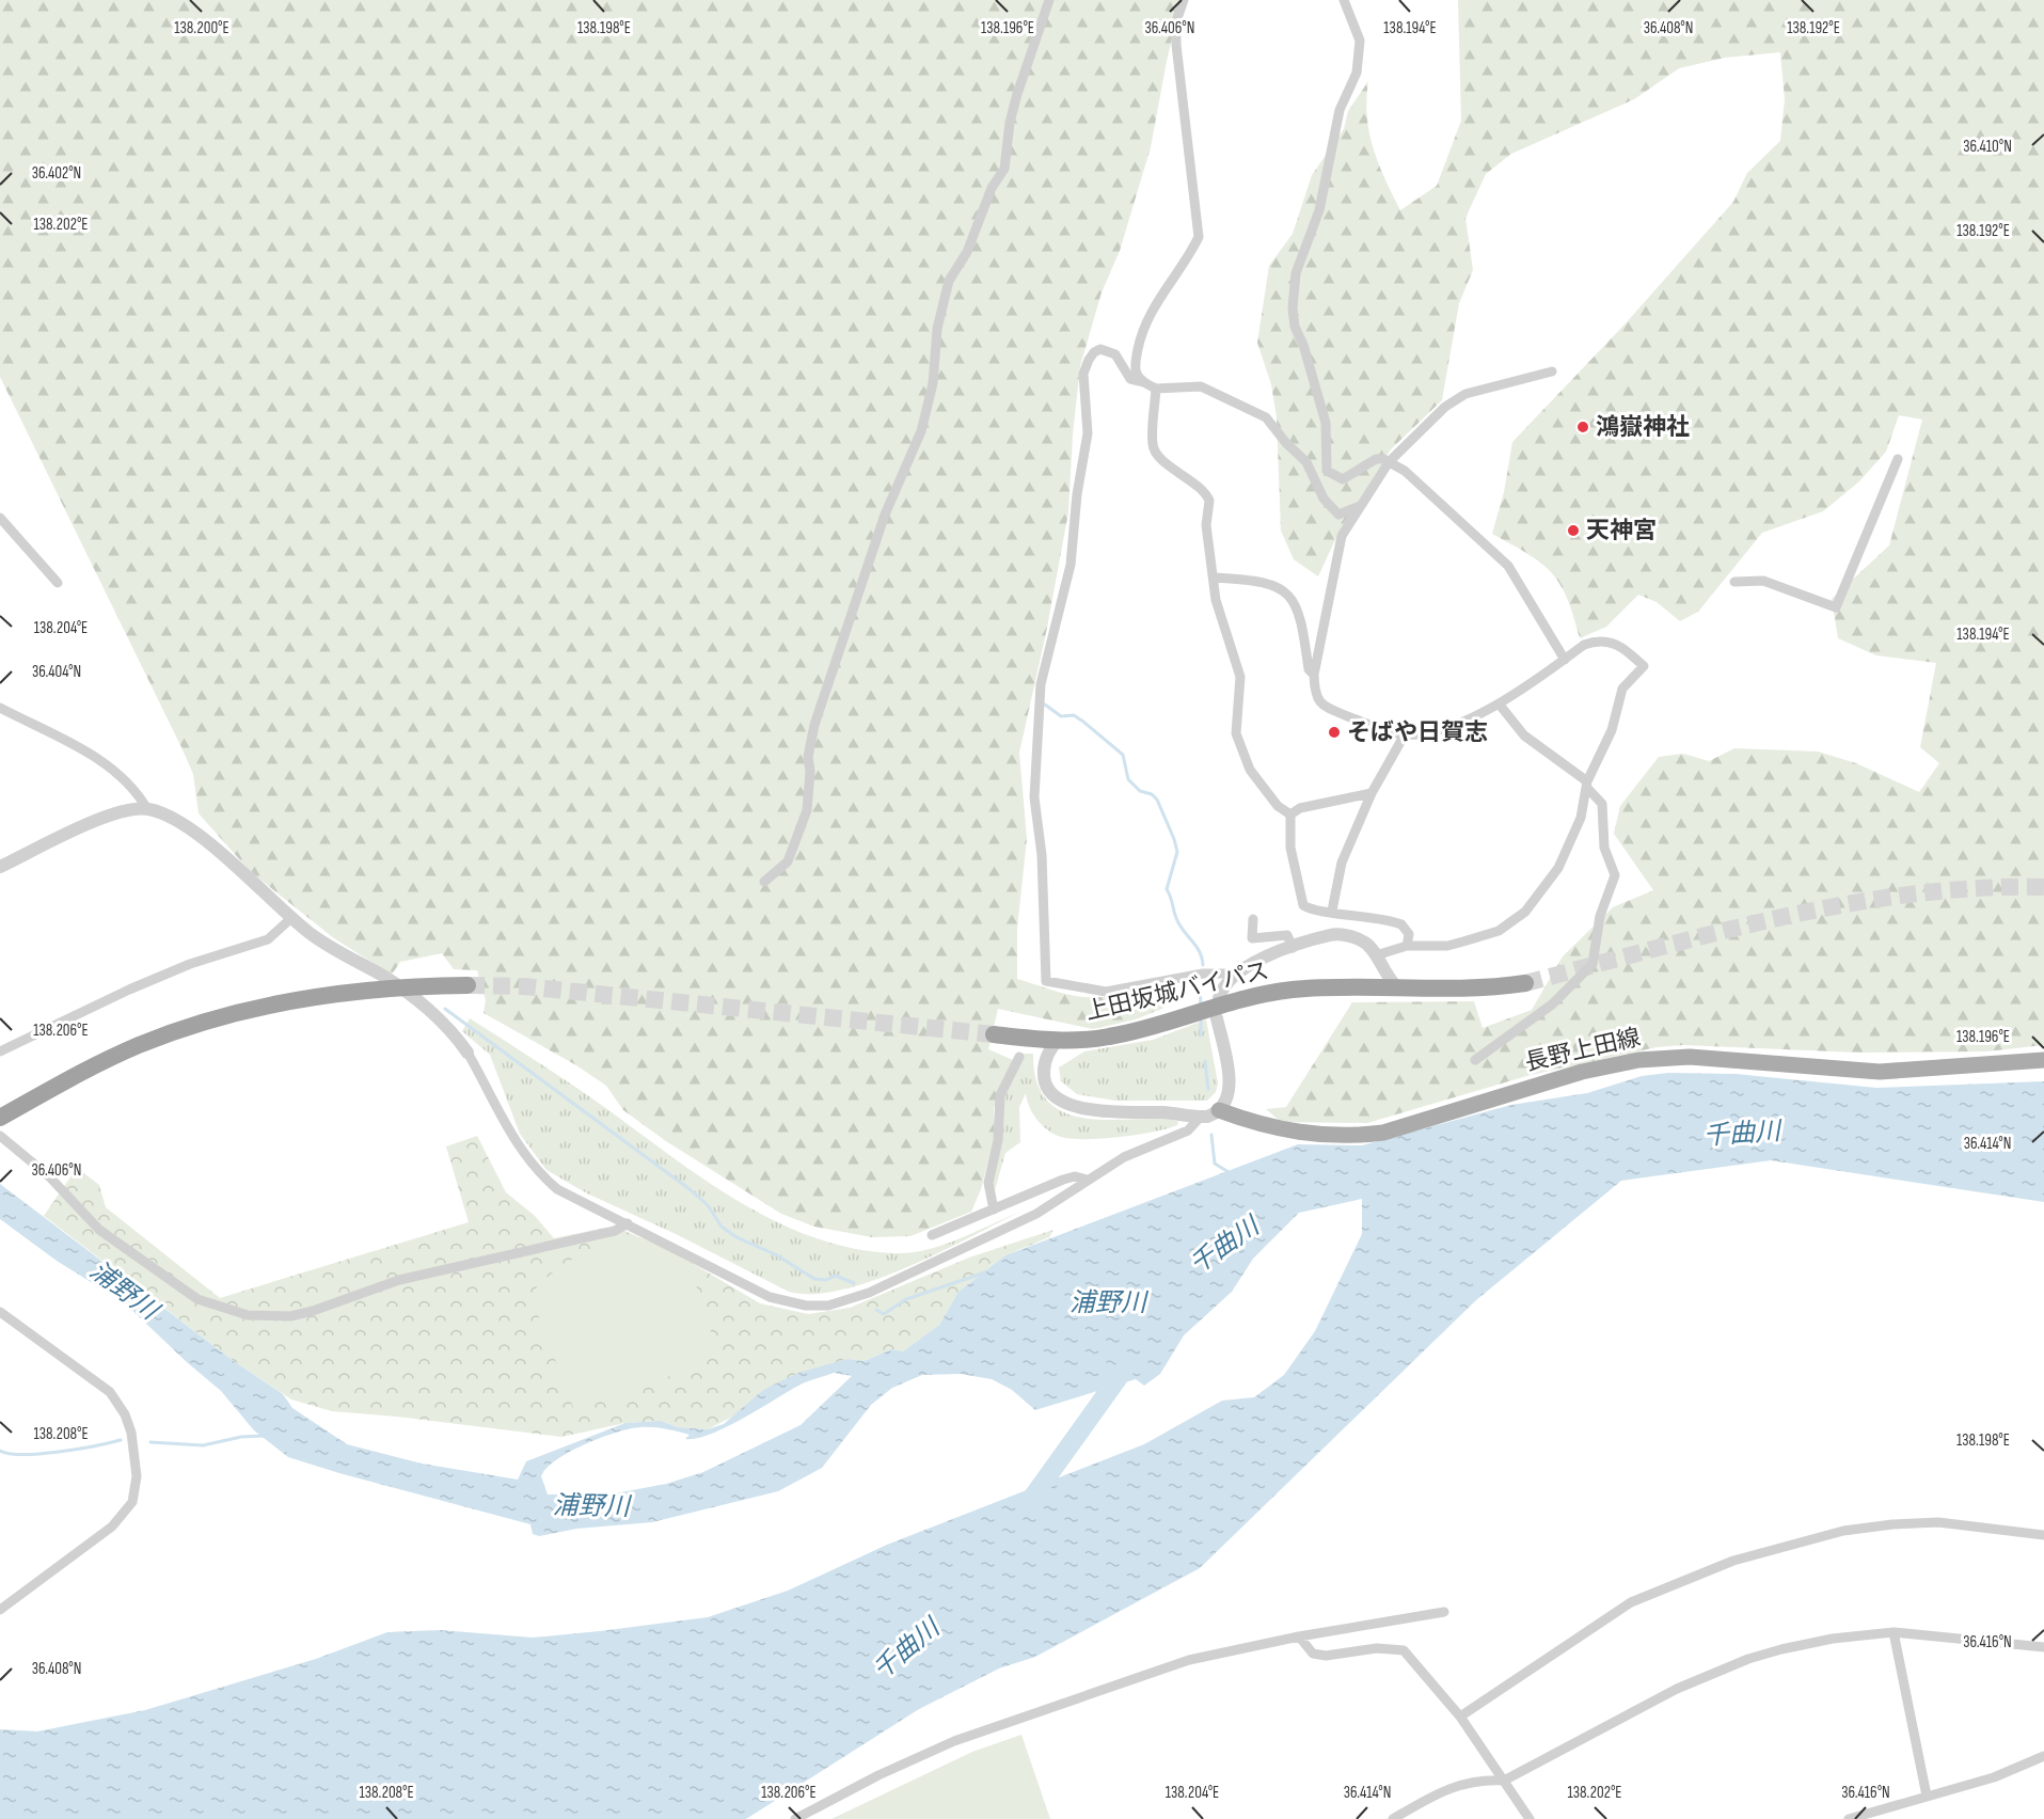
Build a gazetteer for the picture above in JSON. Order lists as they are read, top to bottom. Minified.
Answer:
{"streets":{"highway":["上田坂城バイパス"],"main road":["長野上田線"]},"water":["千曲川","浦野川"],"places":["鴻嶽神社","天神宮","そばや日賀志"],"coordinates":["138.200°E","138.198°E","138.196°E","36.406°N","138.194°E","36.408°N","138.192°E","36.410°N","36.402°N","138.202°E","138.204°E","36.404°N","138.206°E","36.414°N","138.208°E","36.416°N"]}
